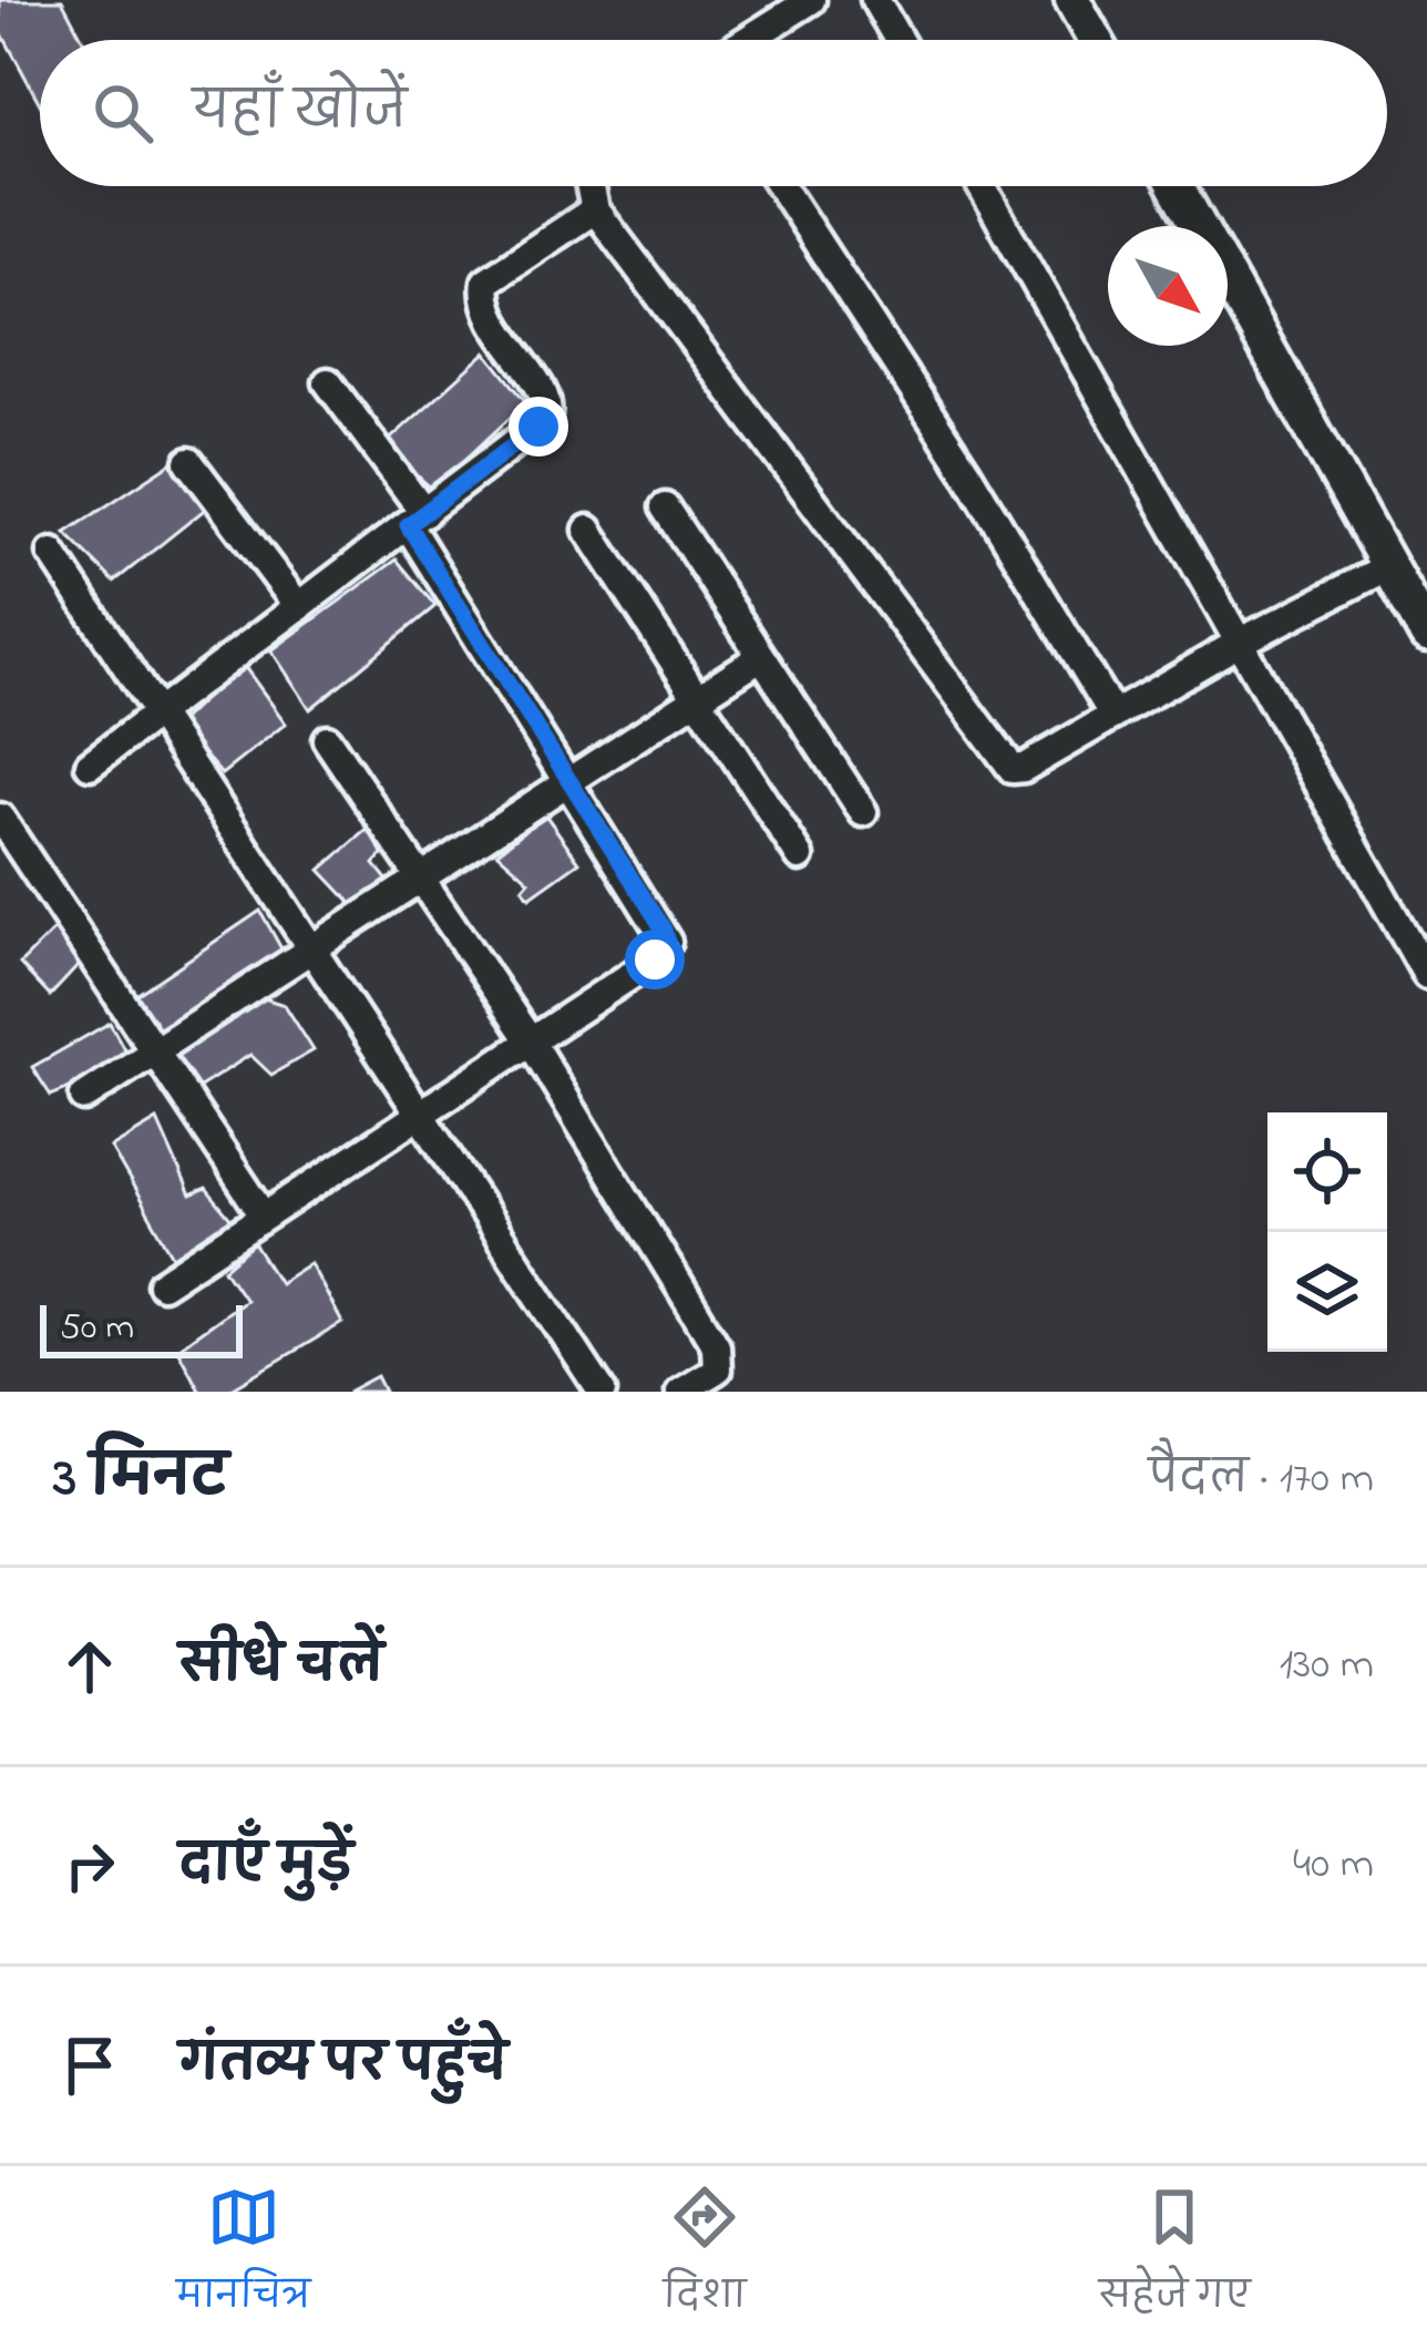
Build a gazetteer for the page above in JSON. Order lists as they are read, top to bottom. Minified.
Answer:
{"scale_bar":"50 m","north":"bottom right","page":{"search":"यहाँ खोजें","scale":"50 m","heading":["3 मिनट","पैदल · 170 m"],"list":[["सीधे चलें","130 m"],["दाएँ मुड़ें","40 m"],"गंतव्य पर पहुँचे"],"nav":["मानचित्र","दिशा","सहेजे गए"]}}
